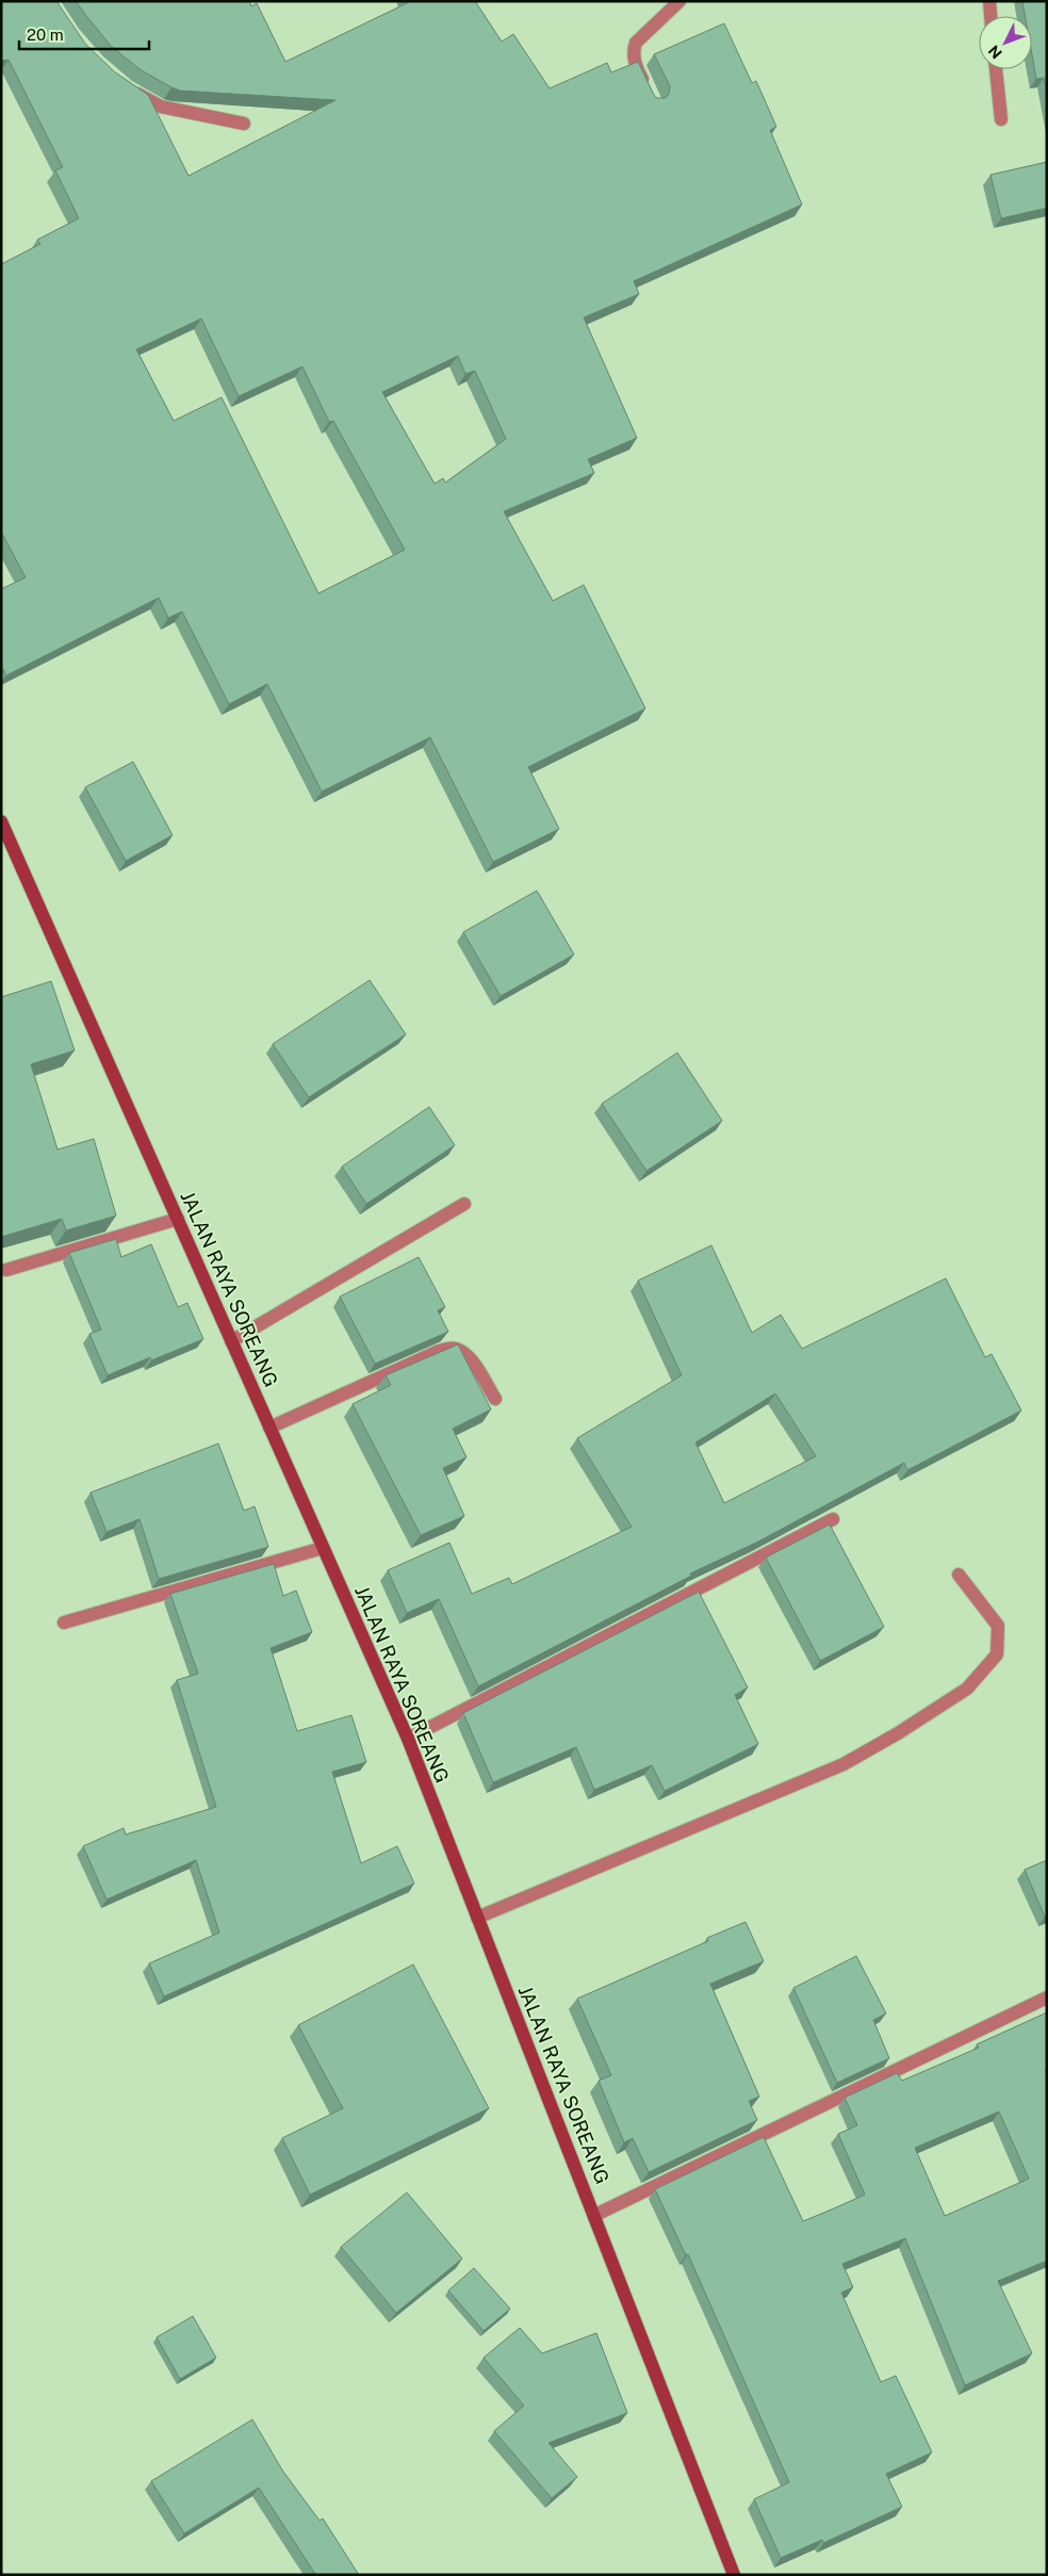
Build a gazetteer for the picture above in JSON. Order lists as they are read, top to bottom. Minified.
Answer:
{"streets":{"main road":["JALAN RAYA SOREANG"]},"scale_bar":"20 m","north":"bottom left"}
